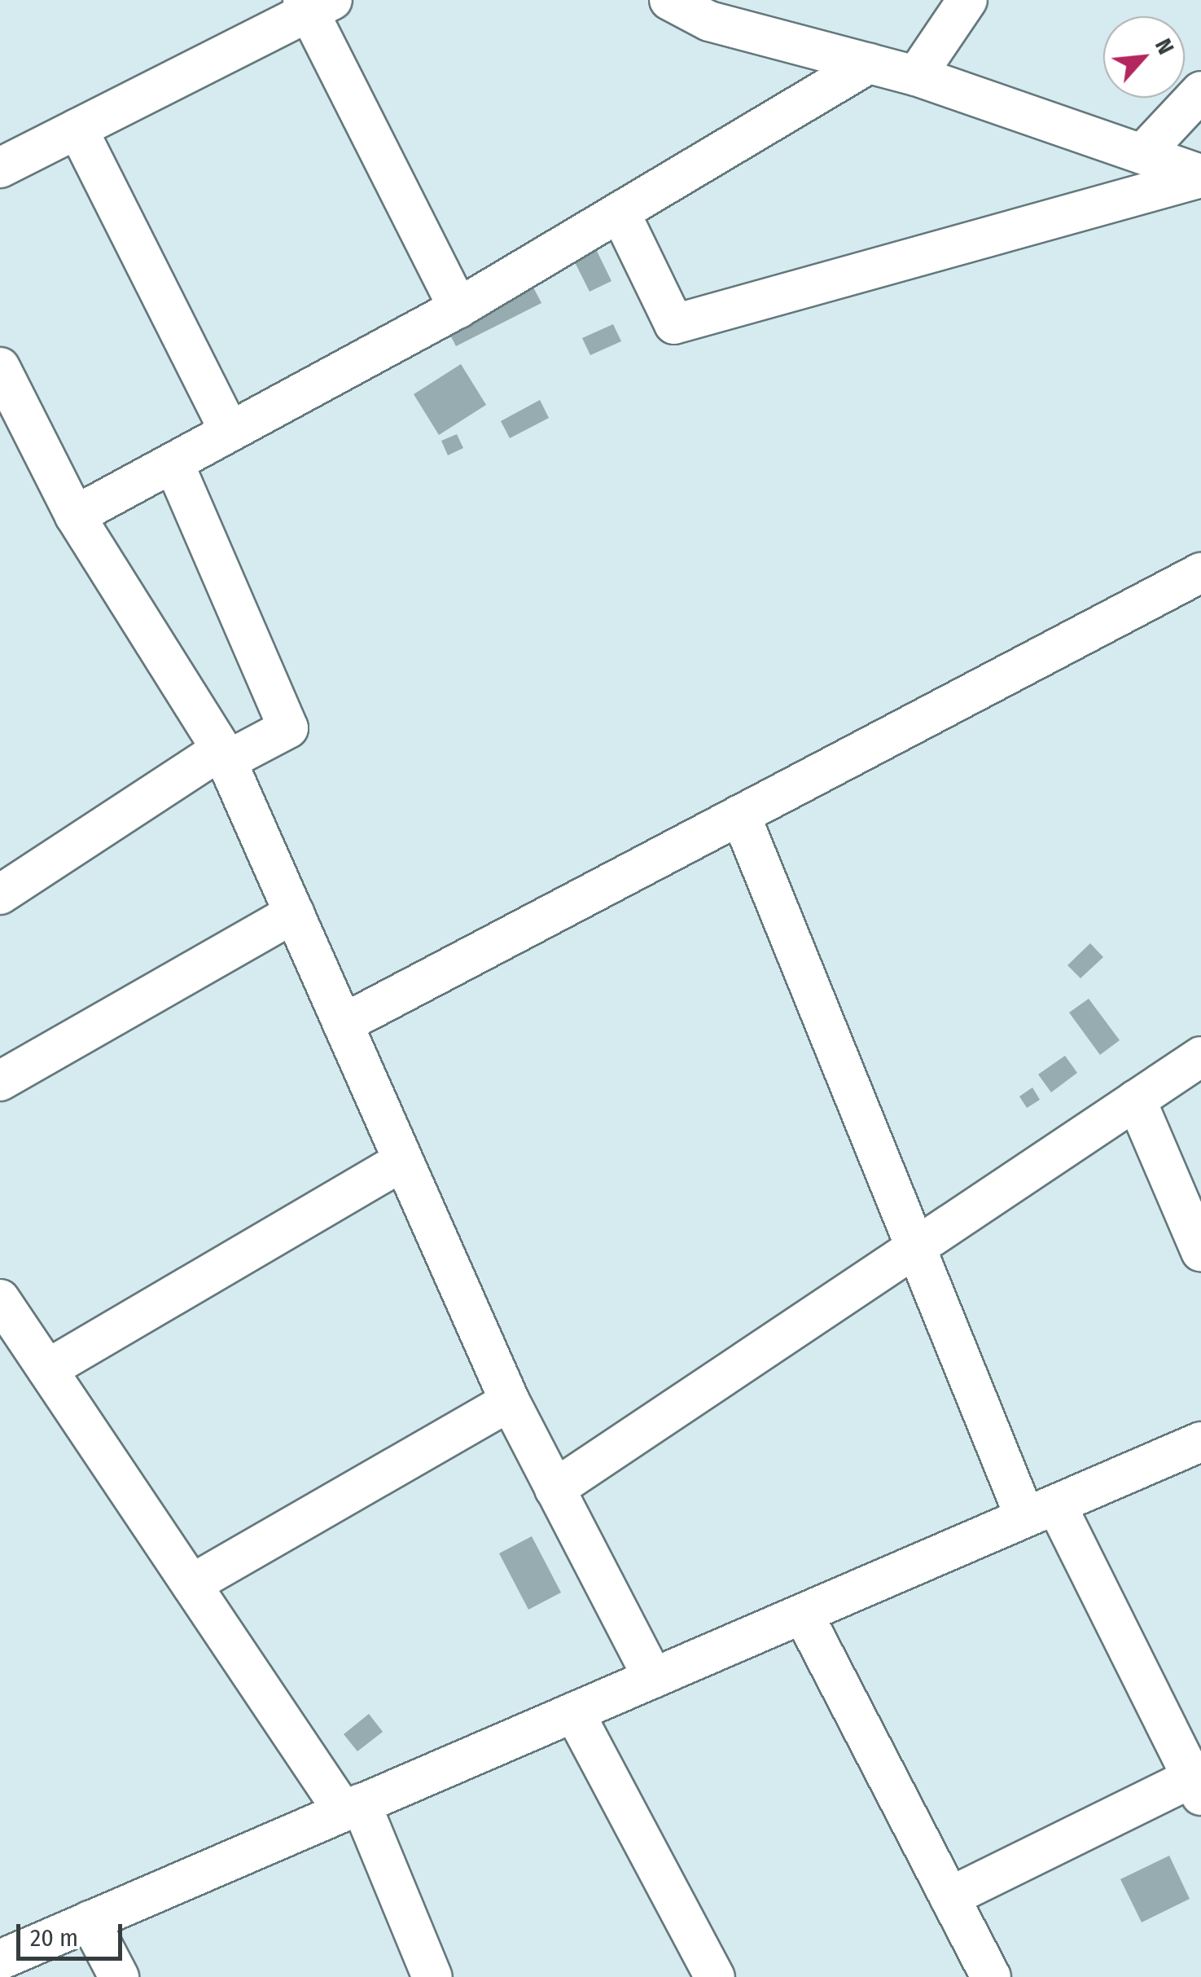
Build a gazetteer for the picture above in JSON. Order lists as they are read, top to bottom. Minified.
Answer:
{"scale_bar":"20 m","north":"top right"}
